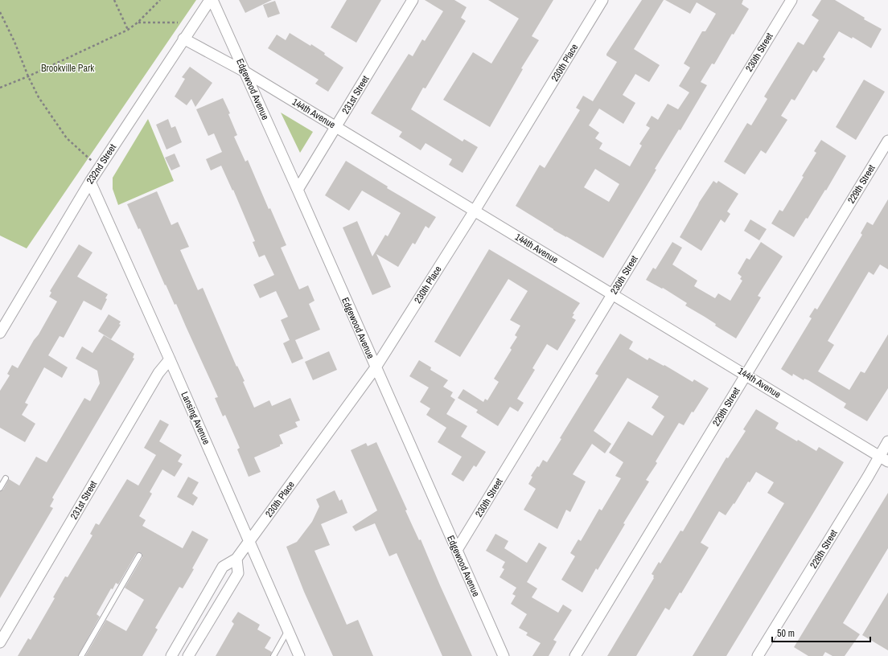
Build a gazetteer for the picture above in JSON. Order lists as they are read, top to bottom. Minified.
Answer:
{"streets":{"street":["230th Street","230th Place","Edgewood Avenue","231st Street","144th Avenue","232nd Street","229th Street","Lansing Avenue","228th Street"]},"crossings":[["230th Street","Edgewood Avenue"],["230th Street","144th Avenue"],["230th Place","Edgewood Avenue"],["230th Place","144th Avenue"],["230th Place","Lansing Avenue"],["Edgewood Avenue","231st Street"],["Edgewood Avenue","144th Avenue"],["231st Street","144th Avenue"],["231st Street","Lansing Avenue"],["144th Avenue","232nd Street"],["144th Avenue","229th Street"],["144th Avenue","228th Street"],["232nd Street","Lansing Avenue"]],"parks":["Brookville Park"],"scale_bar":"50 m"}
